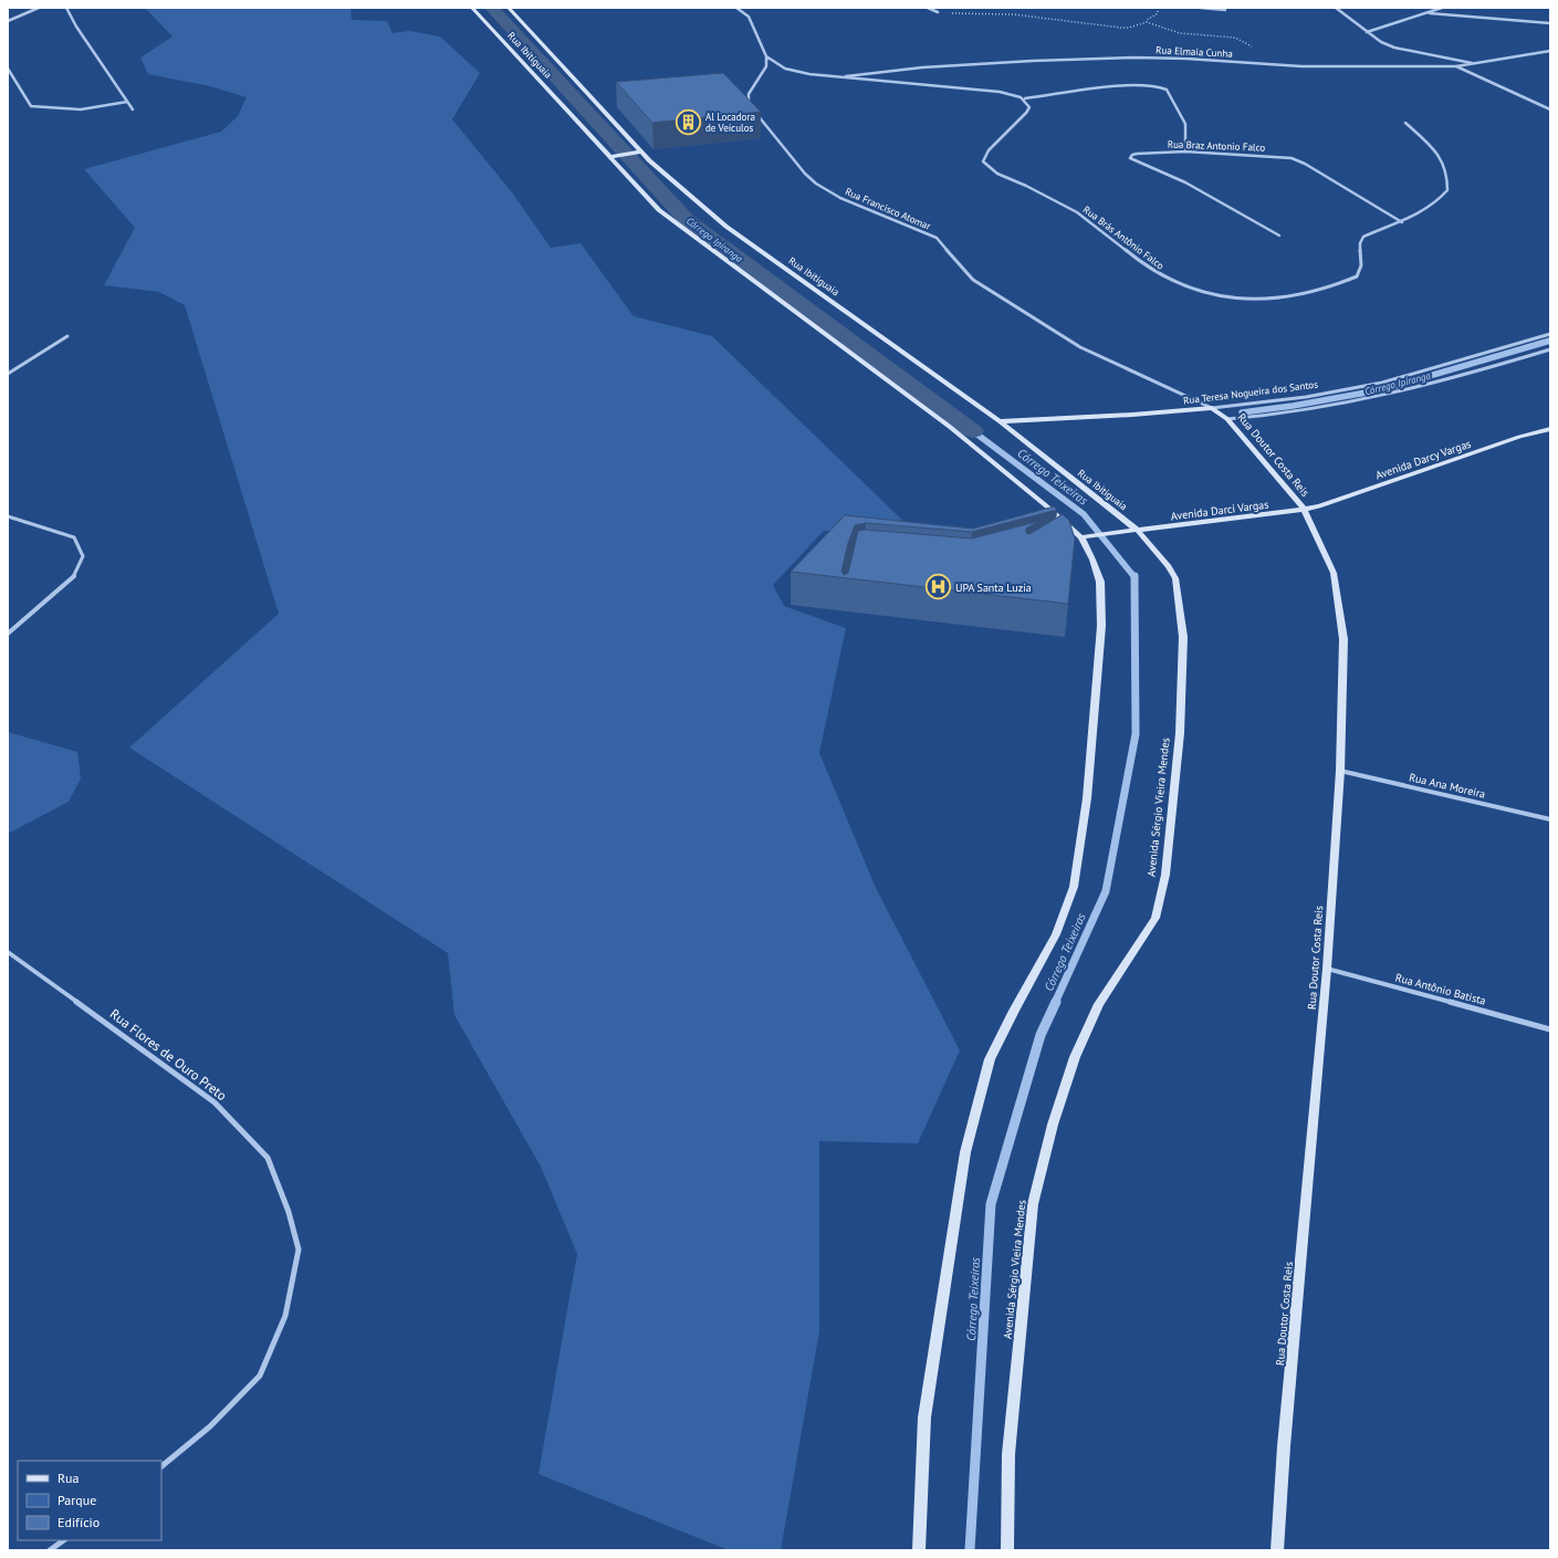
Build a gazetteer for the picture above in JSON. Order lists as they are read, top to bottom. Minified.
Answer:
{"streets":{"main road":["Rua Ibitiguaia","Rua Teresa Nogueira dos Santos","Rua Doutor Costa Reis","Avenida Darcy Vargas","Avenida Darci Vargas","Avenida Sérgio Vieira Mendes"],"street":["Rua Elmaia Cunha","Rua Braz Antonio Falco","Rua Francisco Atomar","Rua Brás Antônio Falco","Rua Ana Moreira","Rua Antônio Batista","Rua Flores de Ouro Preto"]},"crossings":[["Rua Ibitiguaia","Rua Teresa Nogueira dos Santos"],["Rua Ibitiguaia","Avenida Darci Vargas"],["Rua Ibitiguaia","Avenida Sérgio Vieira Mendes"],["Rua Braz Antonio Falco","Rua Brás Antônio Falco"],["Rua Francisco Atomar","Rua Teresa Nogueira dos Santos"],["Rua Francisco Atomar","Rua Doutor Costa Reis"],["Rua Teresa Nogueira dos Santos","Rua Doutor Costa Reis"],["Rua Doutor Costa Reis","Avenida Darcy Vargas"],["Rua Doutor Costa Reis","Avenida Darci Vargas"],["Rua Doutor Costa Reis","Rua Ana Moreira"],["Rua Doutor Costa Reis","Rua Antônio Batista"],["Avenida Darcy Vargas","Avenida Darci Vargas"],["Avenida Darci Vargas","Avenida Sérgio Vieira Mendes"]],"water":["Córrego Ipiranga","Córrego Teixeiras"],"places":{"building":["Al Locadora de Veículos"],"hospital":["UPA Santa Luzia"]},"legend":["Rua","Parque","Edifício"]}
